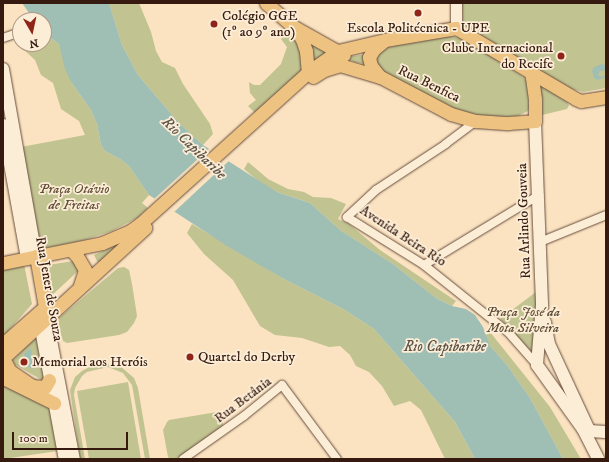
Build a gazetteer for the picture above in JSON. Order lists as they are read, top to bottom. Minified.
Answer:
{"streets":{"main road":["Rua Benfica","Rua Arlindo Gouveia","Avenida Beira Rio","Rua Jener de Souza"],"street":["Rua Betânia"]},"crossings":[["Rua Benfica","Rua Arlindo Gouveia"],["Rua Benfica","Avenida Beira Rio"],["Rua Arlindo Gouveia","Avenida Beira Rio"]],"water":["Rio Capibaribe"],"parks":["Praça Otávio de Freitas","Praça José da Mota Silveira"],"places":["Escola Politécnica - UPE","Colégio GGE (1º ao 9º ano)","Clube Internacional do Recife","Quartel do Derby","Memorial aos Heróis"],"scale_bar":"100 m","north":"bottom"}
